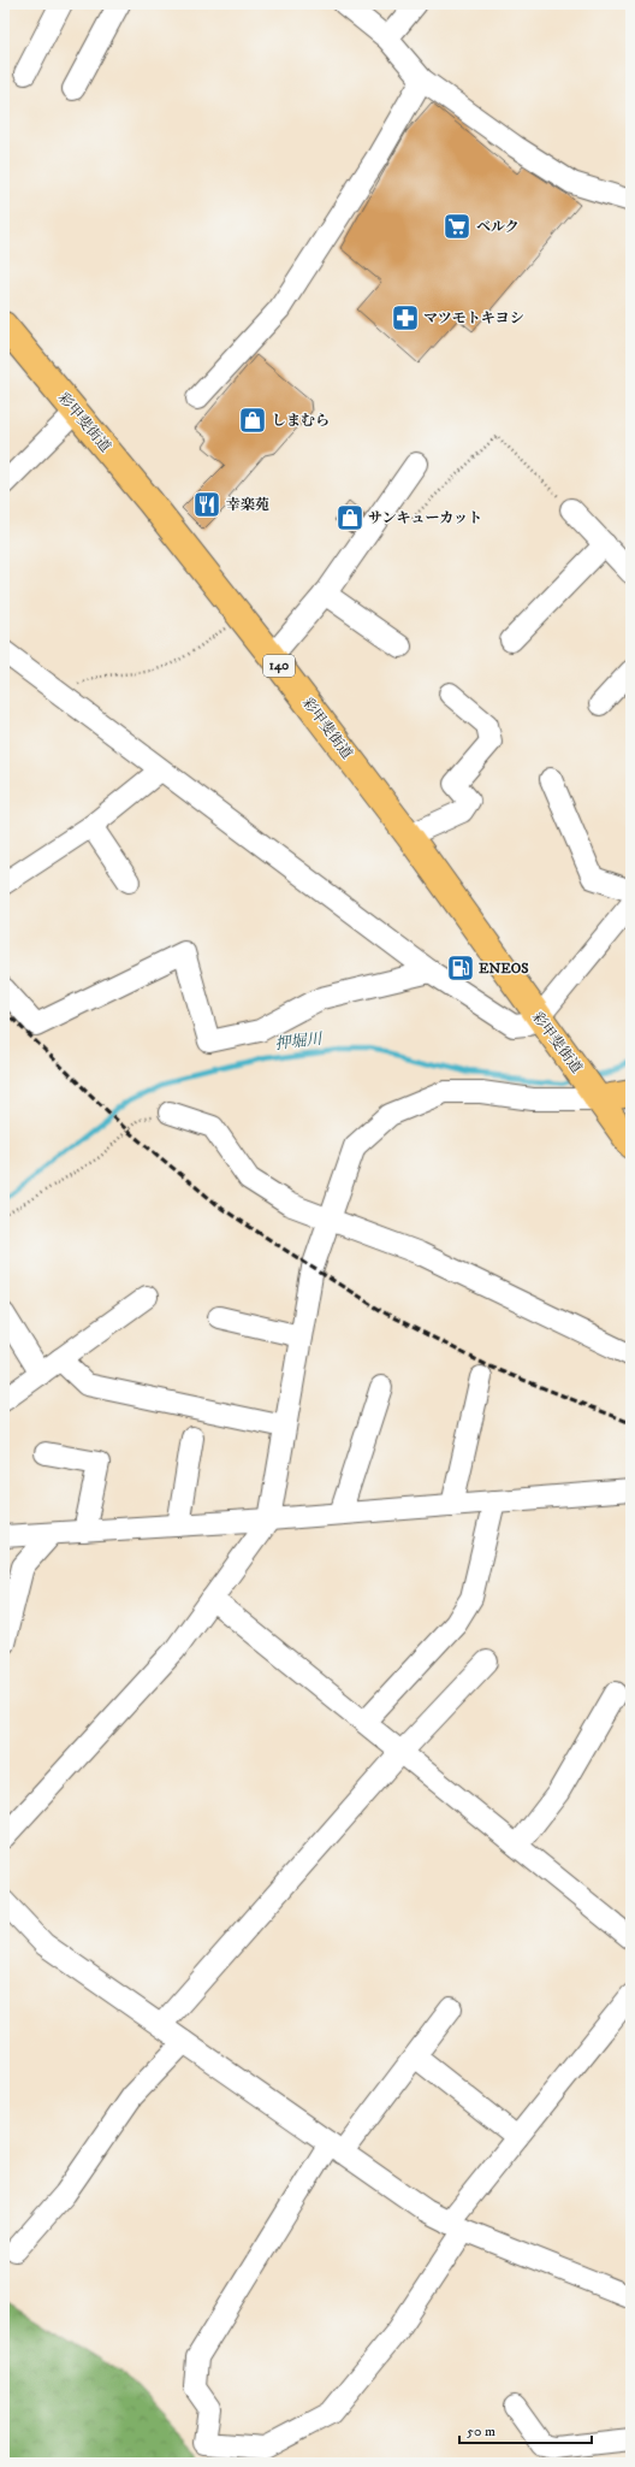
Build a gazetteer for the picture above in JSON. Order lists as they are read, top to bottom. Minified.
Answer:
{"streets":{"main road":["彩甲斐街道","140"]},"water":["押堀川"],"places":{"supermarket":["ベルク"],"pharmacy":["マツモトキヨシ"],"shop":["しまむら","サンキューカット"],"restaurant":["幸楽苑"],"fuel station":["ENEOS"]},"scale_bar":"50 m"}
